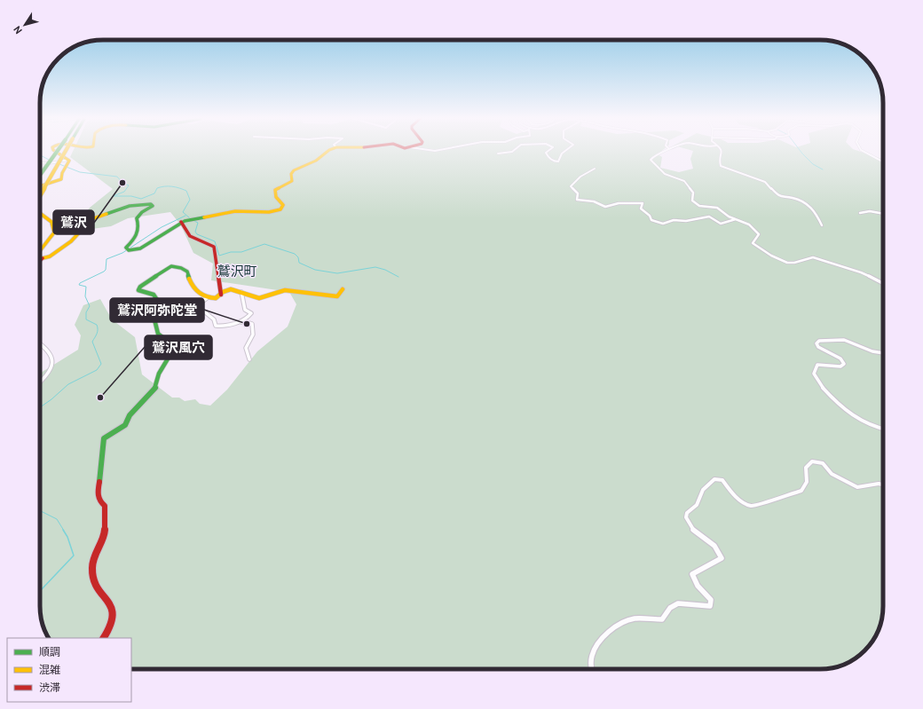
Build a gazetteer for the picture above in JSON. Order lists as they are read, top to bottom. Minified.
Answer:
{"districts":["鷲沢町"],"places":["鷲沢","鷲沢阿弥陀堂","鷲沢風穴"],"legend":["順調","混雑","渋滞"],"north":"bottom left"}
